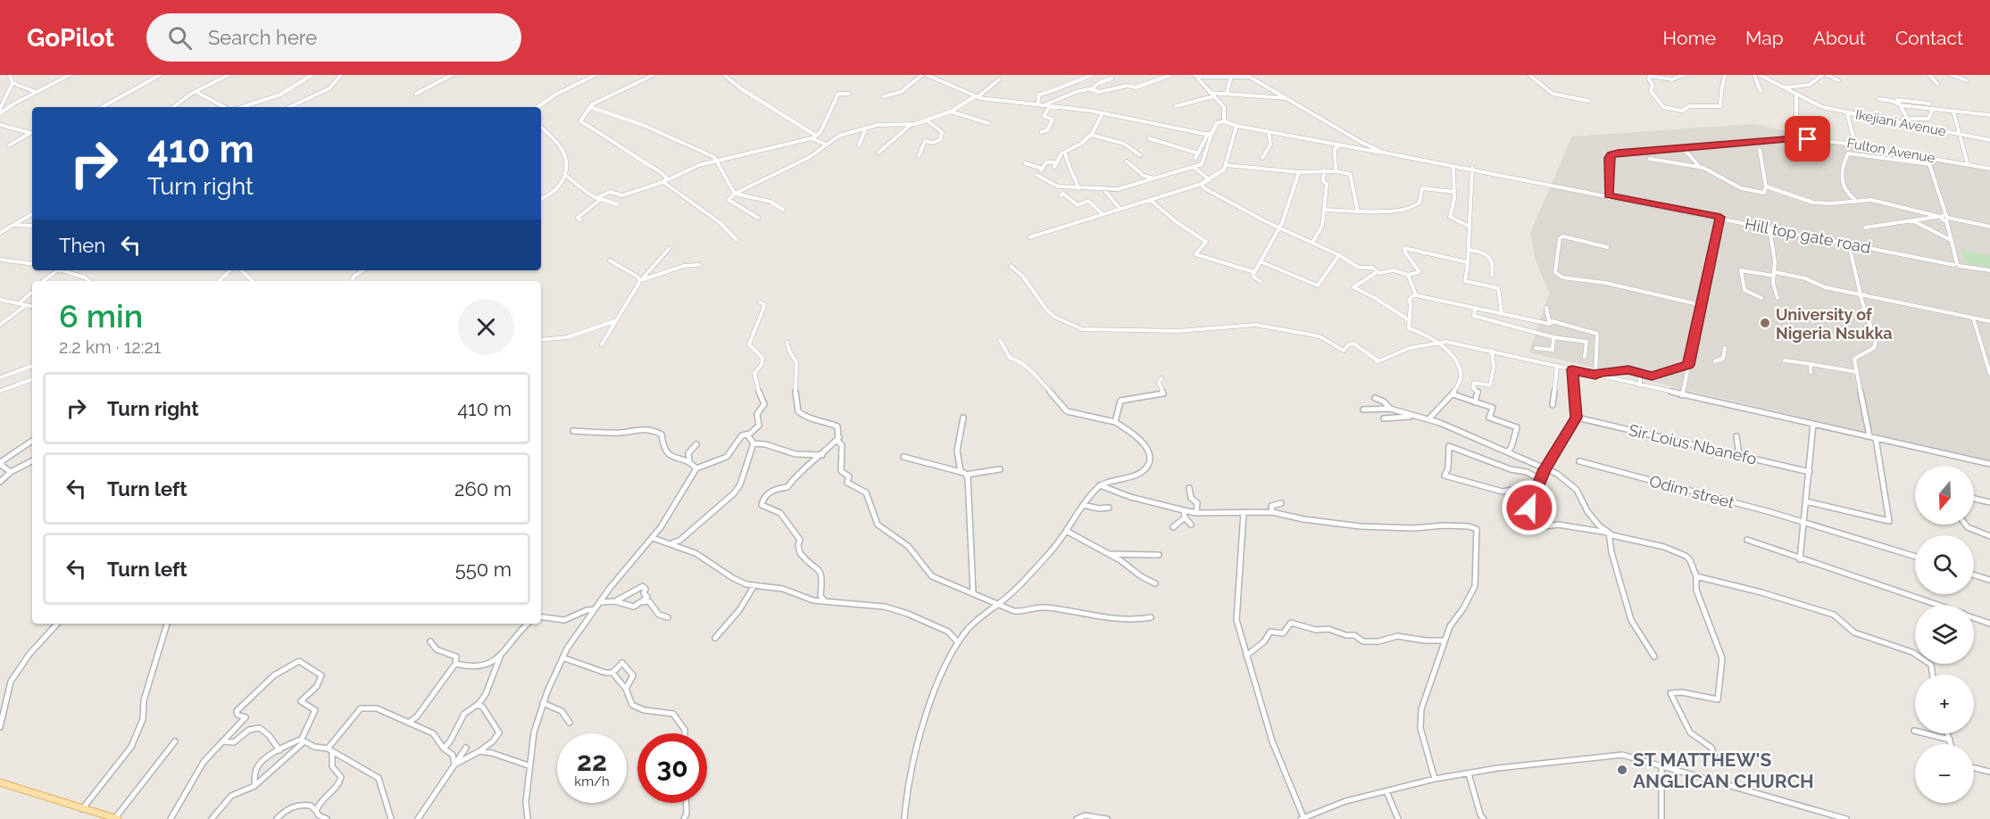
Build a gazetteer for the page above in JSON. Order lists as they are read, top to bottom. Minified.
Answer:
{"streets":{"street":["Ikejiani Avenue","Fulton Avenue","Hill top gate road","Sir Loius Nbanefo","Odim street"]},"crossings":[["Fulton Avenue","Hill top gate road"]],"places":["University of Nigeria Nsukka","ST MATTHEW'S ANGLICAN CHURCH"],"north":"bottom","page":{"header":"GoPilot","search":"Search here","nav":["Home","Map","About","Contact"],"turn":["410 m","Turn right"],"then":"Then","heading":["6 min","2.2 km · 12:21"],"list":[{"name":"Turn right","value":"410 m"},{"name":"Turn left","value":"260 m"},{"name":"Turn left","value":"550 m"}],"map_buttons":["+","−"],"speed":"22 km/h","limit":"30"}}
